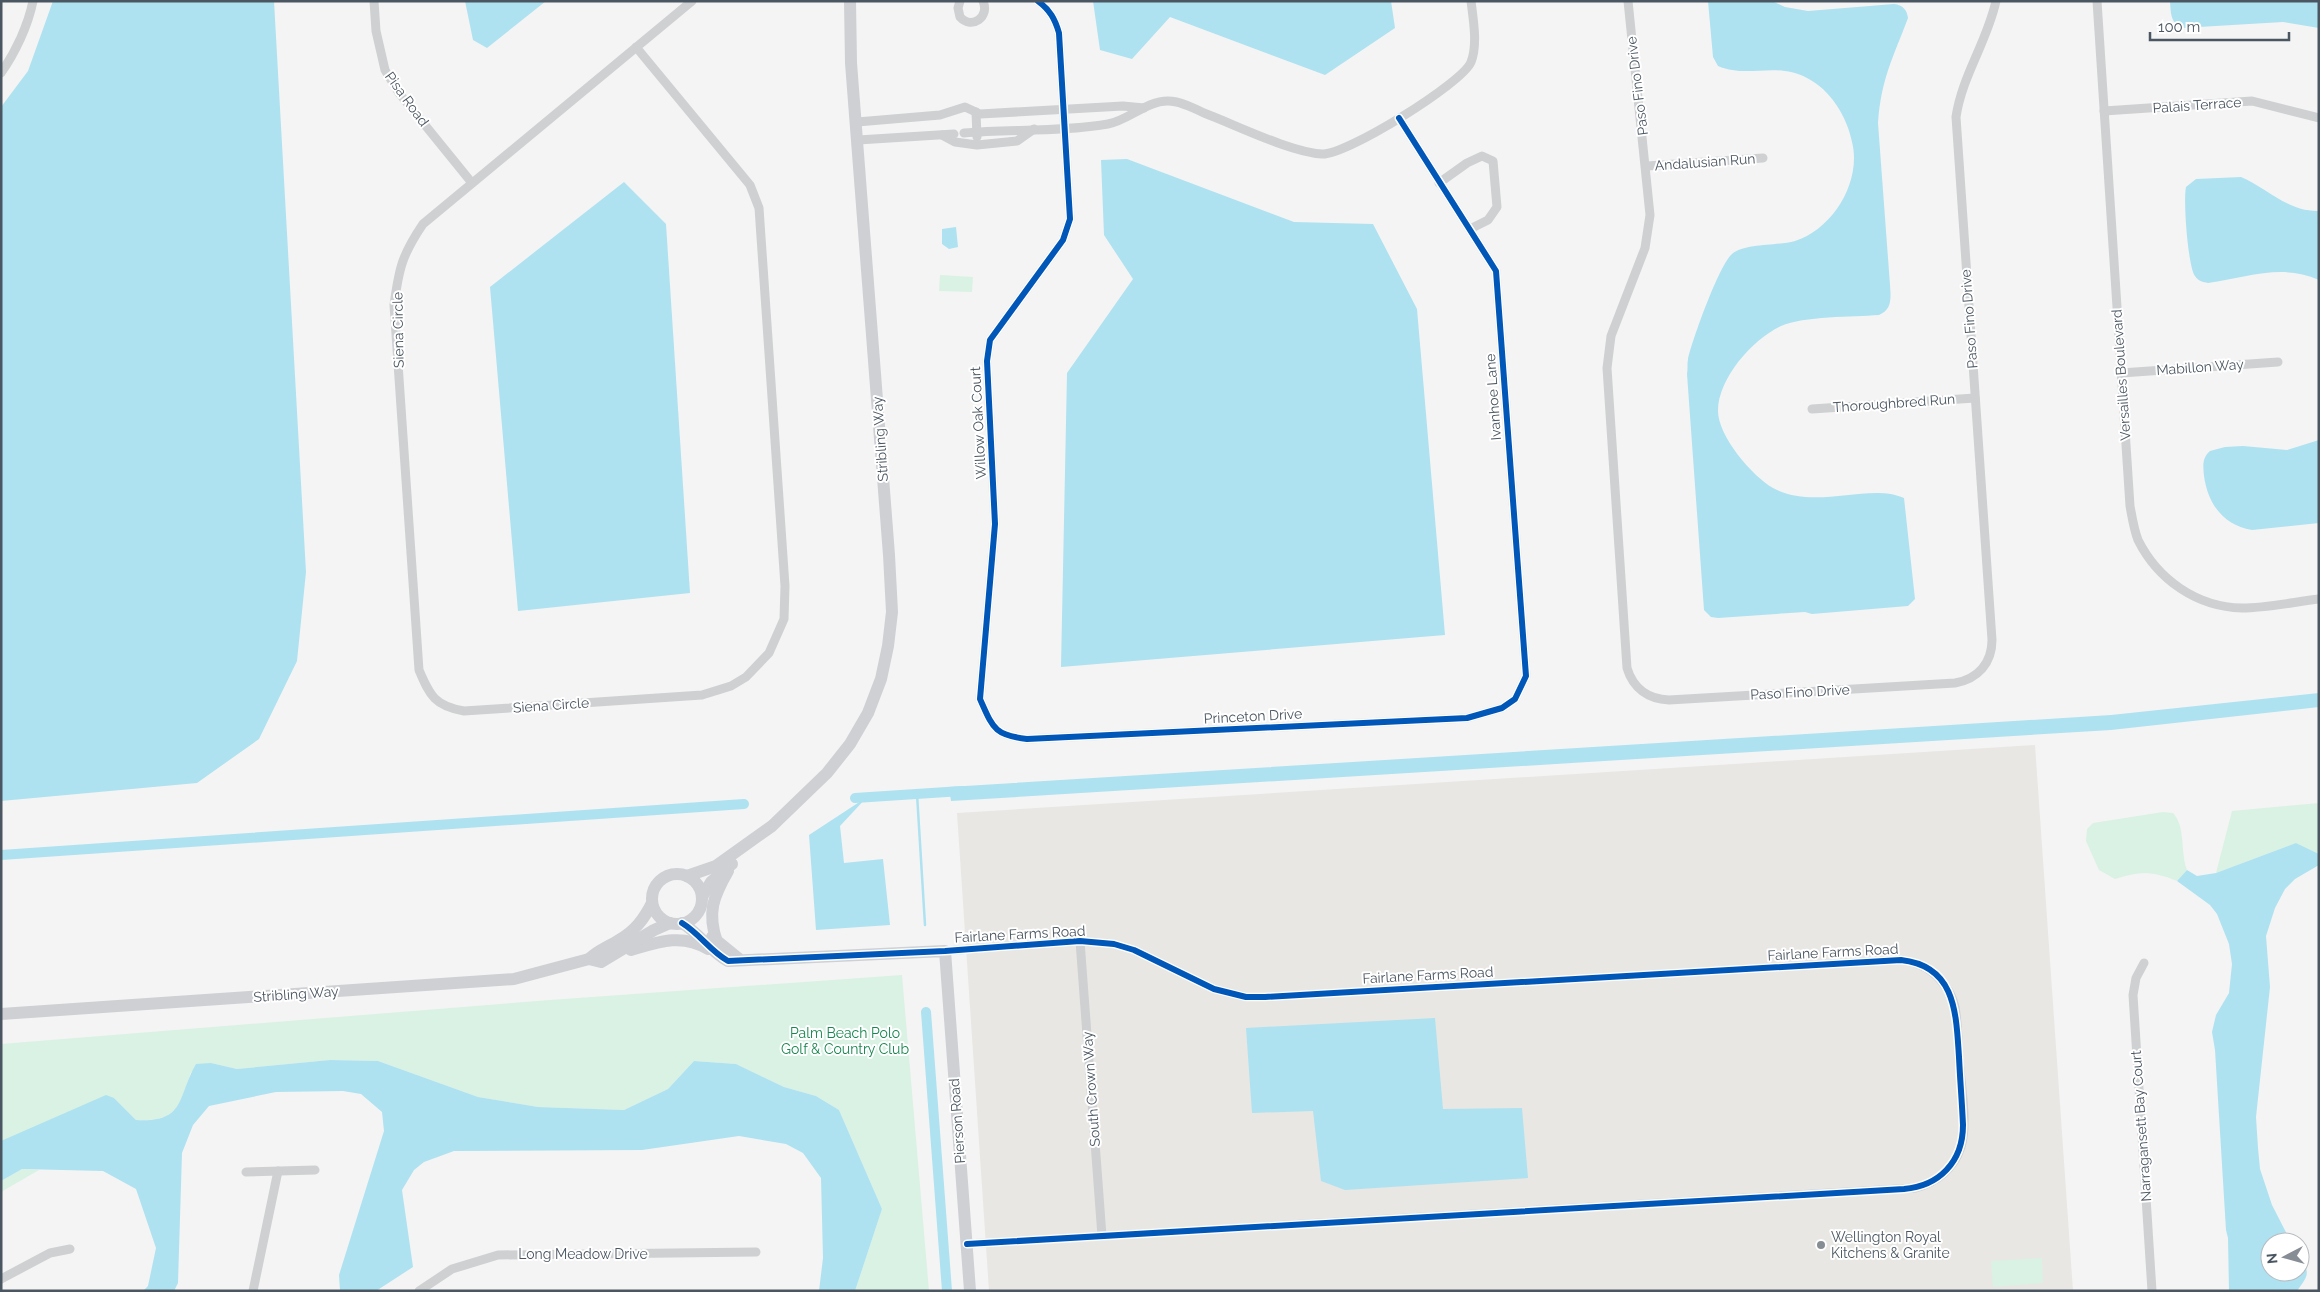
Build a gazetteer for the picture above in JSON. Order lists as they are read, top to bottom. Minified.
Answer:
{"streets":{"street":["Paso Fino Drive","Pisa Road","Palais Terrace","Andalusian Run","Siena Circle","Mabillon Way","Versailles Boulevard","Ivanhoe Lane","Thoroughbred Run","Willow Oak Court","Stribling Way","Princeton Drive","Fairlane Farms Road","South Crown Way","Pierson Road","Narragansett Bay Court","Long Meadow Drive"]},"crossings":[["Paso Fino Drive","Andalusian Run"],["Paso Fino Drive","Thoroughbred Run"],["Pisa Road","Siena Circle"],["Palais Terrace","Versailles Boulevard"],["Mabillon Way","Versailles Boulevard"],["Ivanhoe Lane","Princeton Drive"],["Willow Oak Court","Princeton Drive"],["Stribling Way","Fairlane Farms Road"],["Fairlane Farms Road","South Crown Way"],["Fairlane Farms Road","Pierson Road"]],"parks":["Palm Beach Polo Golf & Country Club"],"places":["Wellington Royal Kitchens & Granite"],"scale_bar":"100 m","north":"left"}
